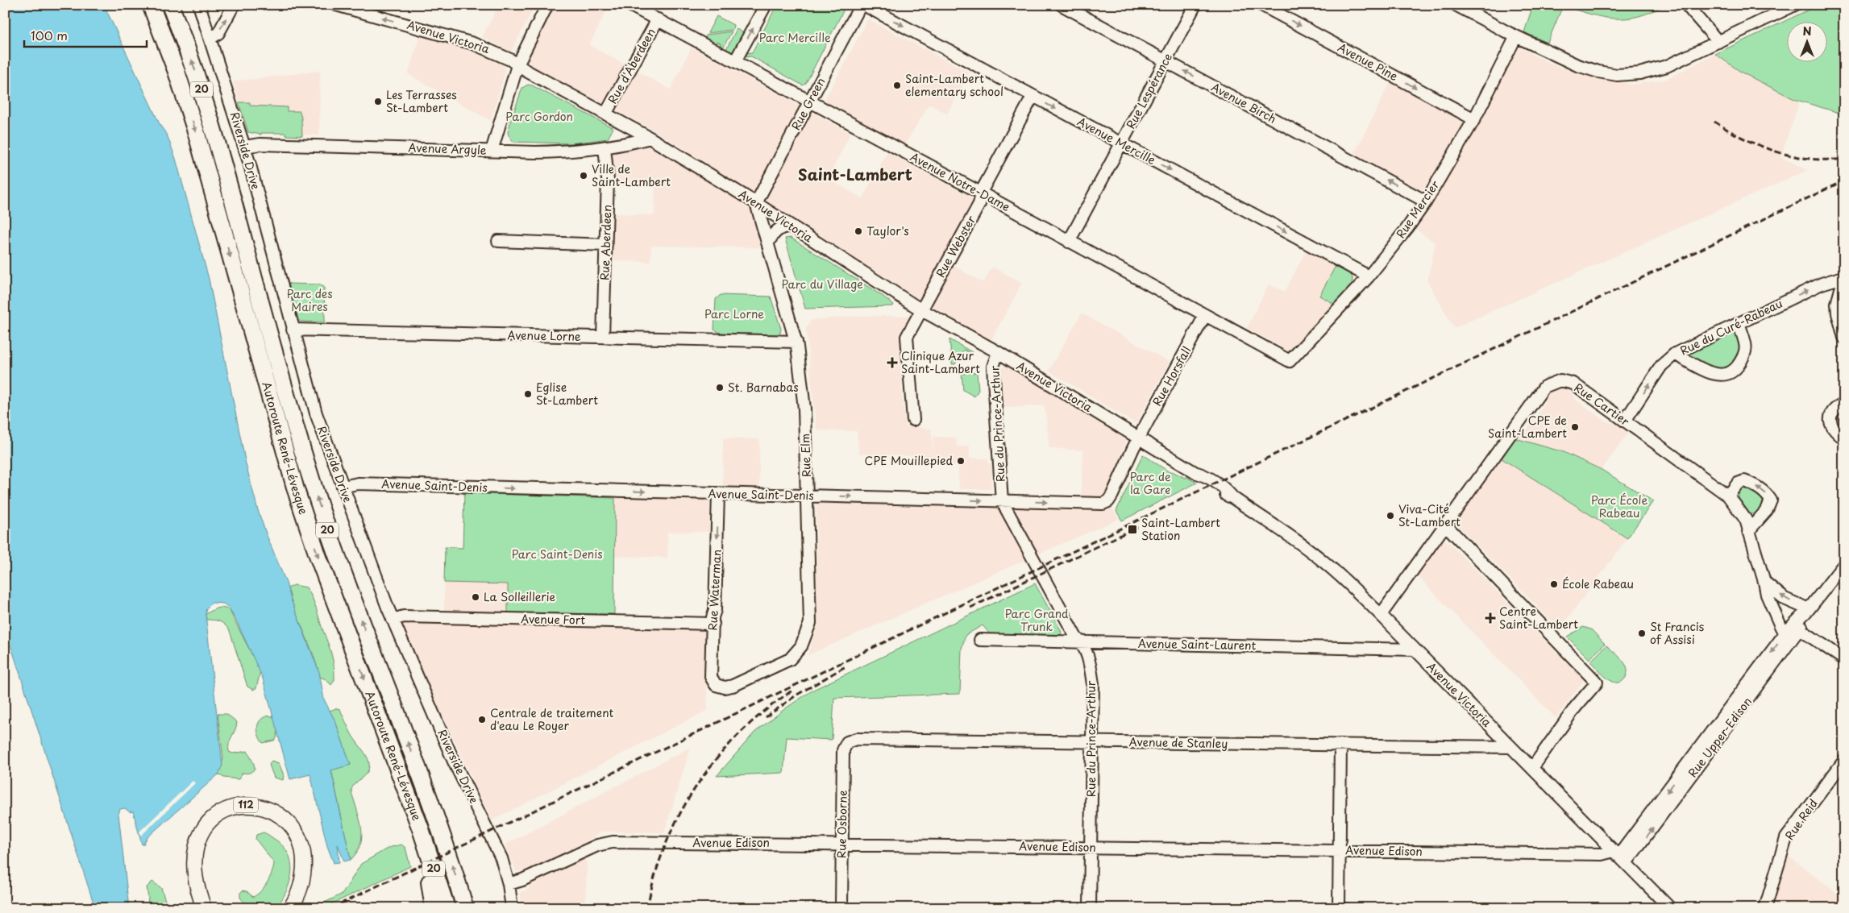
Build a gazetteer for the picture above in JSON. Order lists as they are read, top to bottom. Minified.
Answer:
{"streets":{"highway":["20","Autoroute René-Lévesque"],"main road":["112"],"street":["Avenue Victoria","Avenue Pine","Rue d'Aberdeen","Rue Lespérance","Avenue Birch","Rue Green","Avenue Mercille","Avenue Argyle","Riverside Drive","Avenue Notre-Dame","Rue Mercier","Rue Aberdeen","Rue Webster","Rue du Curé-Rabeau","Avenue Lorne","Rue Horsfall","Rue Cartier","Rue du Prince-Arthur","Rue Elm","Avenue Saint-Denis","Rue Waterman","Avenue Fort","Avenue Saint-Laurent","Rue Upper-Edison","Avenue de Stanley","Rue Reid","Rue Osborne","Avenue Edison"]},"crossings":[["Avenue Victoria","Rue d'Aberdeen"],["Avenue Victoria","Rue Green"],["Avenue Victoria","Avenue Argyle"],["Avenue Victoria","Rue Webster"],["Avenue Victoria","Rue Horsfall"],["Avenue Victoria","Rue Cartier"],["Avenue Victoria","Rue du Prince-Arthur"],["Avenue Victoria","Rue Elm"],["Avenue Victoria","Avenue Saint-Denis"],["Avenue Victoria","Avenue Saint-Laurent"],["Avenue Victoria","Rue Upper-Edison"],["Avenue Victoria","Avenue de Stanley"],["Avenue Victoria","Avenue Edison"],["Avenue Pine","Rue Mercier"],["Rue d'Aberdeen","Avenue Notre-Dame"],["Rue Lespérance","Avenue Birch"],["Rue Lespérance","Avenue Mercille"],["Rue Lespérance","Avenue Notre-Dame"],["Avenue Birch","Rue Mercier"],["Rue Green","Avenue Notre-Dame"],["Rue Green","Rue Elm"],["Avenue Mercille","Rue Mercier"],["Avenue Mercille","Rue Webster"],["Avenue Argyle","Riverside Drive"],["Avenue Argyle","Rue Aberdeen"],["Riverside Drive","Avenue Lorne"],["Riverside Drive","Avenue Saint-Denis"],["Riverside Drive","Avenue Fort"],["Riverside Drive","Avenue Edison"],["Avenue Notre-Dame","Rue Mercier"],["Avenue Notre-Dame","Rue Webster"],["Avenue Notre-Dame","Rue Horsfall"],["Rue Aberdeen","Avenue Lorne"],["Rue du Curé-Rabeau","Rue Cartier"],["Avenue Lorne","Rue Elm"],["Rue Horsfall","Avenue Saint-Denis"],["Rue Cartier","Rue Upper-Edison"],["Rue du Prince-Arthur","Avenue Saint-Denis"],["Rue du Prince-Arthur","Avenue Saint-Laurent"],["Rue du Prince-Arthur","Avenue de Stanley"],["Rue du Prince-Arthur","Avenue Edison"],["Rue Elm","Avenue Saint-Denis"],["Rue Elm","Rue Waterman"],["Avenue Saint-Denis","Rue Waterman"],["Rue Waterman","Avenue Fort"],["Rue Upper-Edison","Avenue Edison"],["Avenue de Stanley","Rue Osborne"],["Rue Osborne","Avenue Edison"]],"one_way":["Avenue Pine","Avenue Birch","Avenue Mercille","Rue du Curé-Rabeau","Avenue Saint-Denis","Rue Waterman"],"districts":["Saint-Lambert"],"parks":["Parc Mercille","Parc Gordon","Parc du Village","Parc des Maires","Parc Lorne","Parc de la Gare","Parc École Rabeau","Parc Saint-Denis","Parc Grand Trunk"],"places":{"other":["Saint-Lambert elementary school","Les Terrasses St-Lambert","Ville de Saint-Lambert","Taylor's","St. Barnabas","Eglise St-Lambert","CPE de Saint-Lambert","CPE Mouillepied","Viva-Cité St-Lambert","École Rabeau","La Solleillerie","St Francis of Assisi","Centrale de traitement d'eau Le Royer"],"health":["Clinique Azur Saint-Lambert","Centre Saint-Lambert"],"transit":["Saint-Lambert Station"]},"scale_bar":"100 m","north":"top"}
